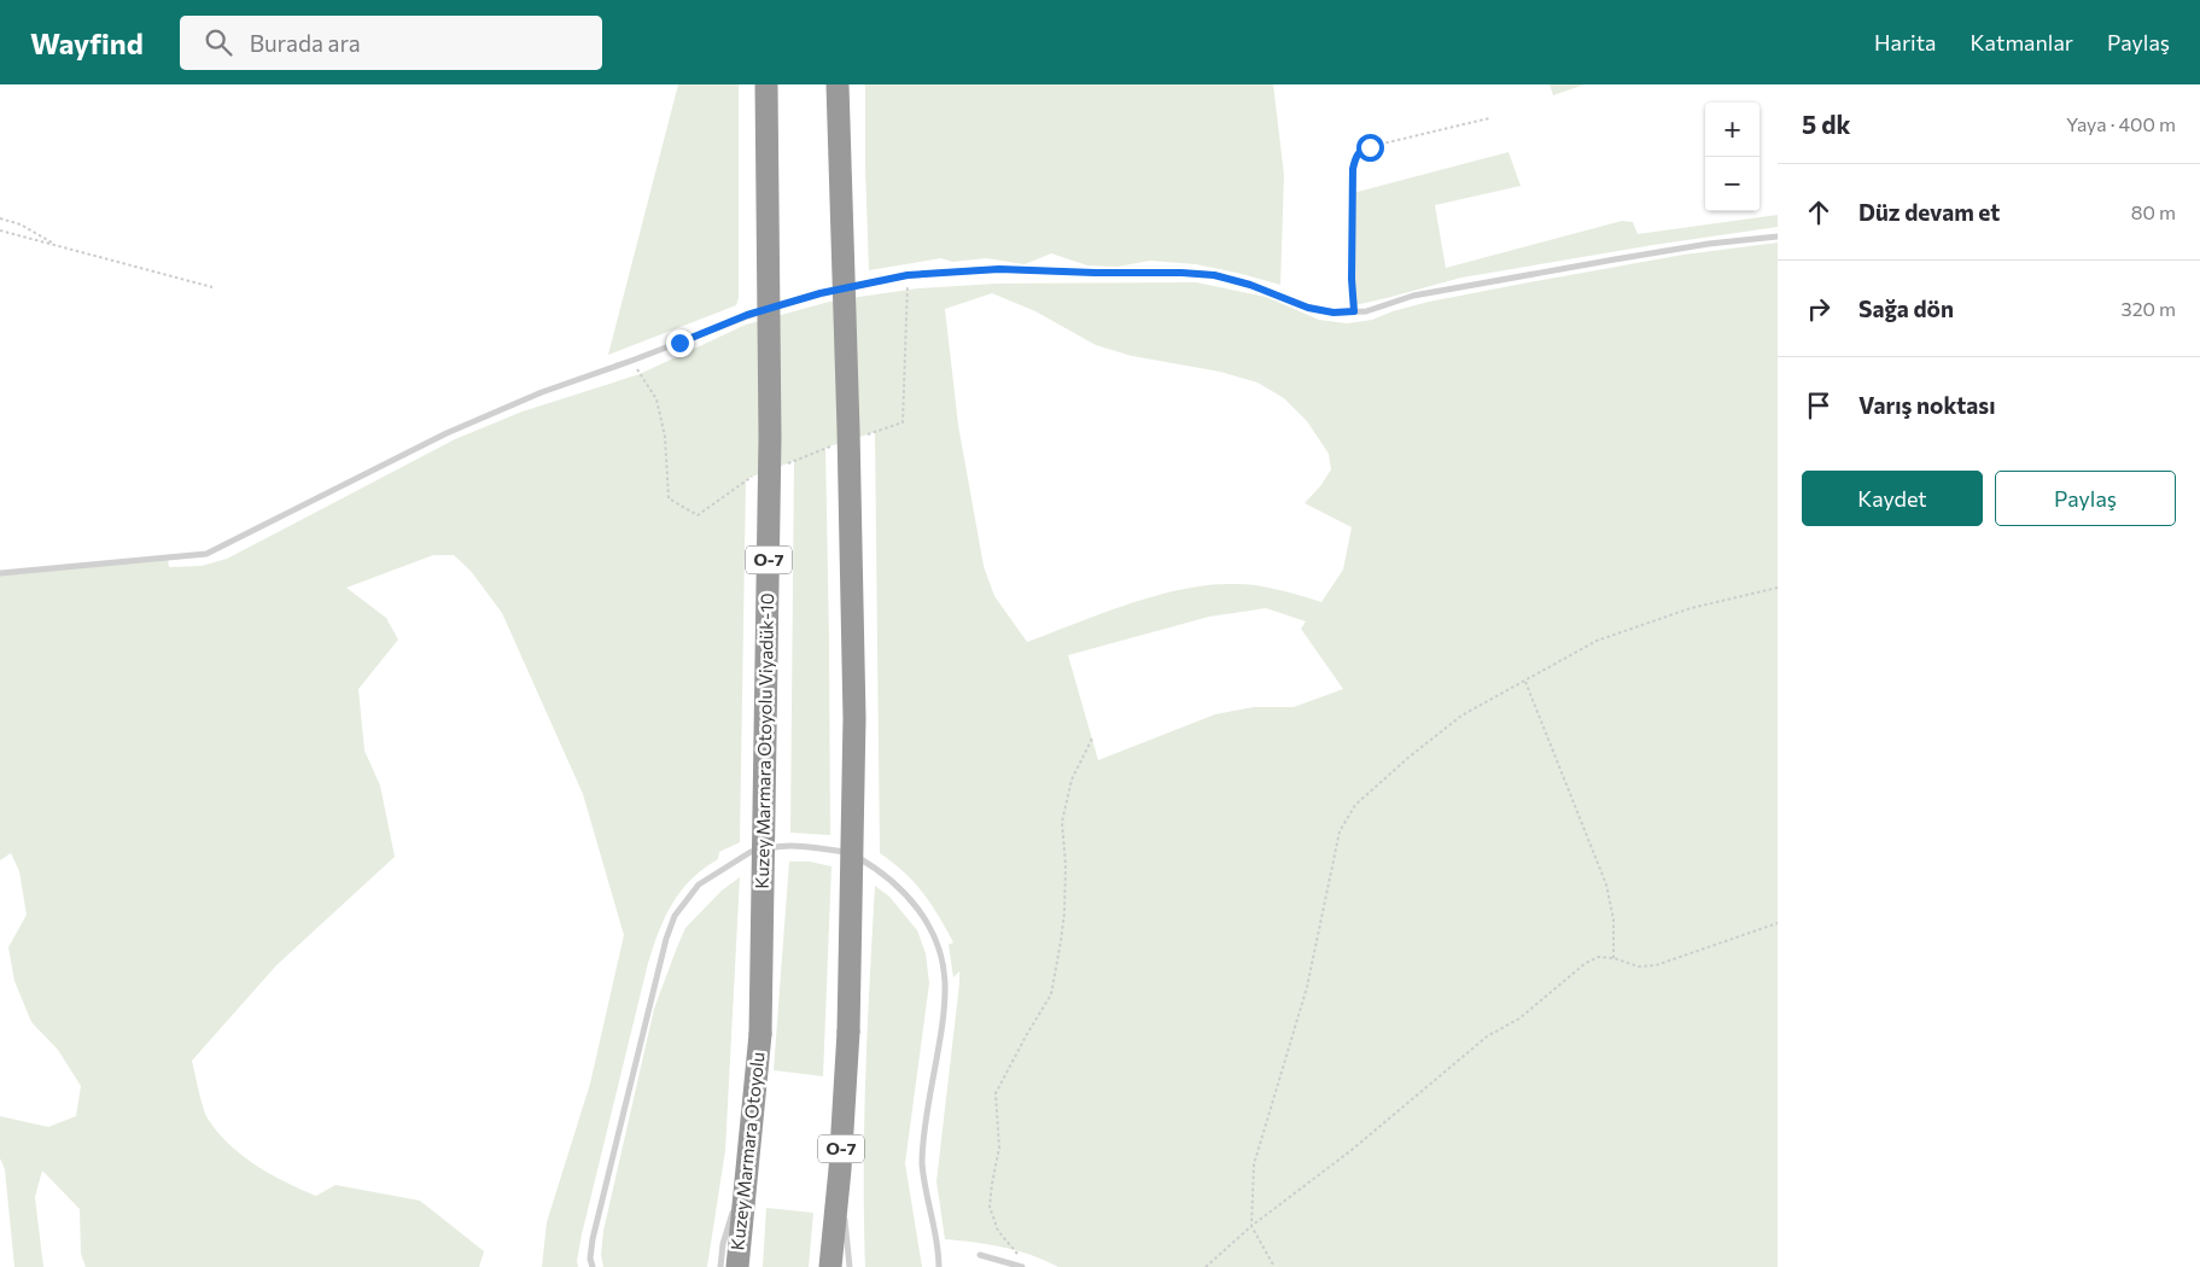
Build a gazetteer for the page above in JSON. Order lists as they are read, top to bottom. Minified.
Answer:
{"streets":{"highway":["O-7","Kuzey Marmara Otoyolu Viyadük-10","Kuzey Marmara Otoyolu"]},"crossings":[["Kuzey Marmara Otoyolu Viyadük-10","Kuzey Marmara Otoyolu"]],"page":{"header":"Wayfind","search":"Burada ara","nav":["Harita","Katmanlar","Paylaş"],"heading":["5 dk","Yaya · 400 m"],"map_buttons":["+","−"],"list":[["Düz devam et","80 m"],["Sağa dön","320 m"],"Varış noktası"],"buttons":["Kaydet","Paylaş"]}}
